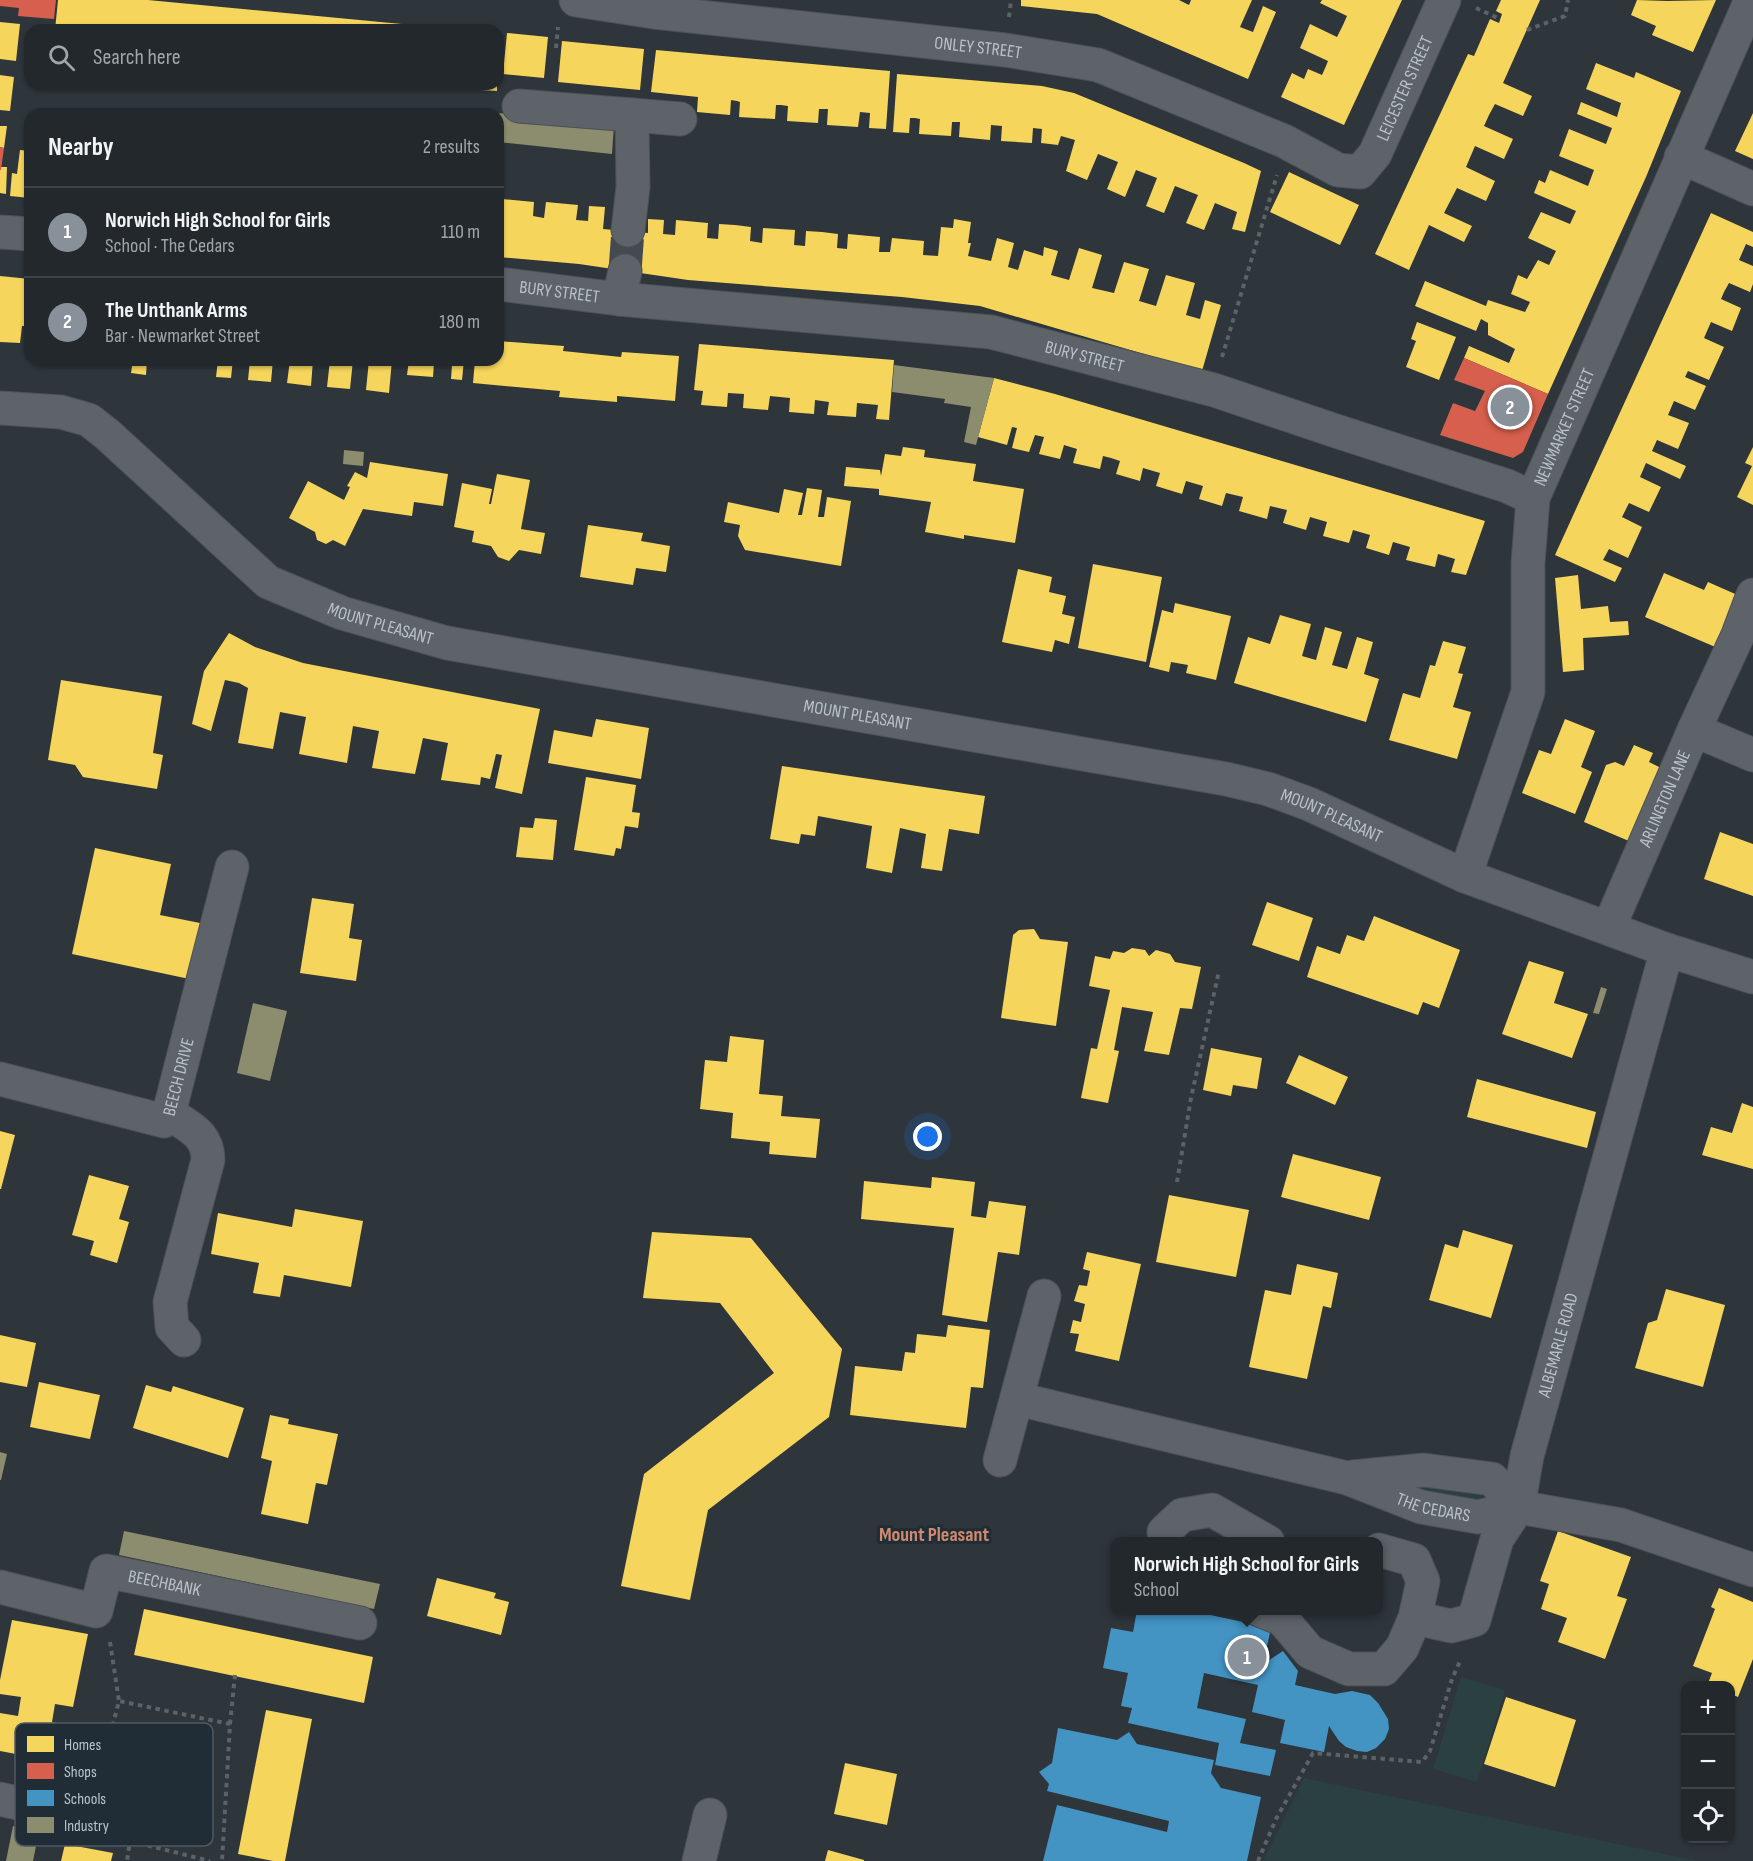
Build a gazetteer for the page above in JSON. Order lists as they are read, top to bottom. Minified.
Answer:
{"streets":{"street":["ONLEY STREET","LEICESTER STREET","BURY STREET","NEWMARKET STREET","MOUNT PLEASANT","ARLINGTON LANE","BEECH DRIVE","ALBEMARLE ROAD","THE CEDARS","BEECHBANK"]},"crossings":[["ONLEY STREET","LEICESTER STREET"],["BURY STREET","NEWMARKET STREET"],["NEWMARKET STREET","MOUNT PLEASANT"],["MOUNT PLEASANT","ARLINGTON LANE"],["MOUNT PLEASANT","ALBEMARLE ROAD"],["ALBEMARLE ROAD","THE CEDARS"]],"districts":["Mount Pleasant"],"legend":["Homes","Shops","Schools","Industry"],"page":{"search":"Search here","heading":["Nearby","2 results"],"list":[{"mark":"1","name":"Norwich High School for Girls","note":"School · The Cedars","value":"110 m"},{"mark":"2","name":"The Unthank Arms","note":"Bar · Newmarket Street","value":"180 m"}],"pins":["2","1"],"popup":["Norwich High School for Girls","School"],"map_buttons":["+","−"]}}
